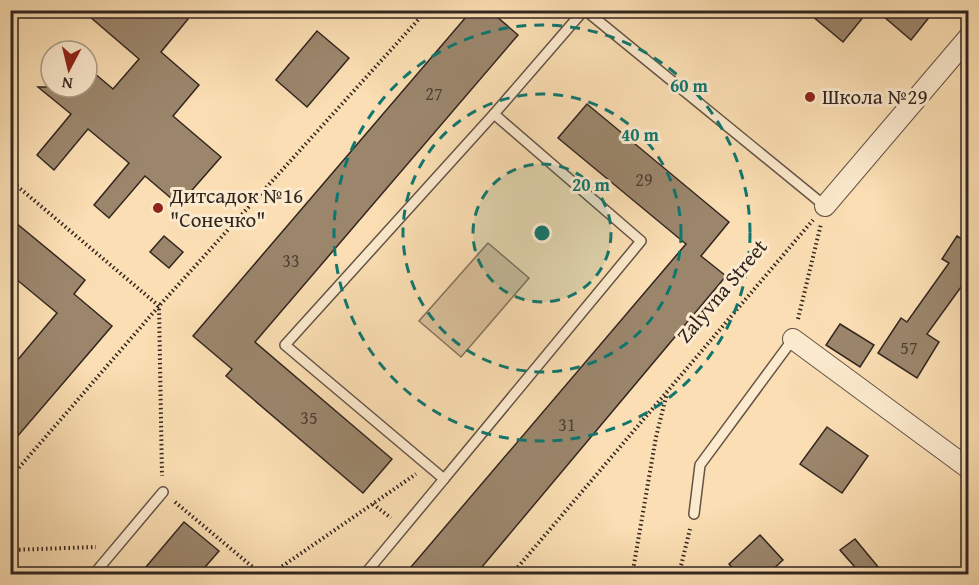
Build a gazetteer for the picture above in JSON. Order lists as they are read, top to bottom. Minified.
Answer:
{"streets":{"path":["Zalyvna Street"]},"places":["Школа №29","Дитсадок №16 \"Сонечко\""],"house_numbers":["27","29","33","57","35","31"],"north":"bottom","rings":["60 m","40 m","20 m"]}
